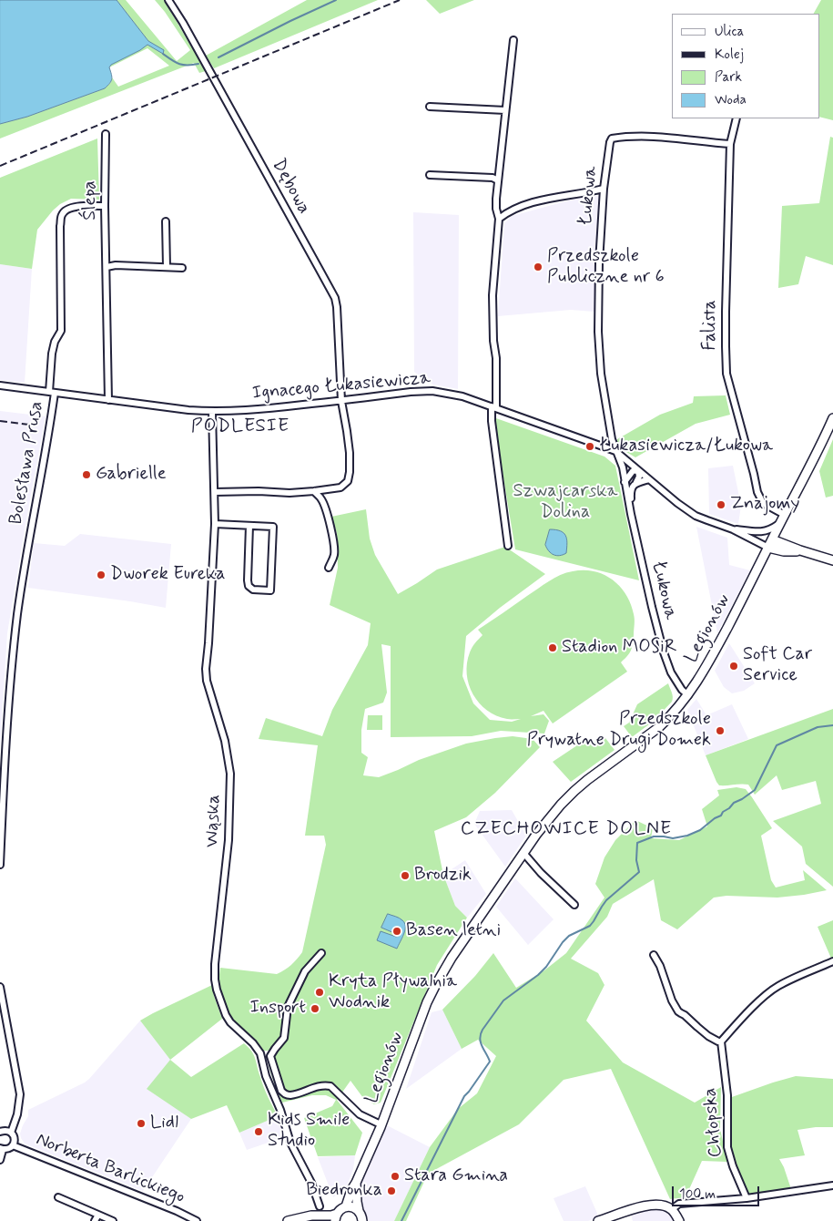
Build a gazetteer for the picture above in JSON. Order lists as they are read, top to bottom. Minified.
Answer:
{"streets":{"street":["Dębowa","Łukowa","Ślepa","Falista","Ignacego Łukasiewicza","Bolesława Prusa","Legionów","Wąska","Chłopska","Norberta Barlickiego"]},"crossings":[["Dębowa","Ignacego Łukasiewicza"],["Dębowa","Wąska"],["Łukowa","Falista"],["Łukowa","Ignacego Łukasiewicza"],["Łukowa","Legionów"],["Ślepa","Ignacego Łukasiewicza"],["Ślepa","Bolesława Prusa"],["Falista","Legionów"],["Ignacego Łukasiewicza","Bolesława Prusa"],["Ignacego Łukasiewicza","Legionów"],["Ignacego Łukasiewicza","Wąska"]],"districts":["PODLESIE","CZECHOWICE DOLNE"],"parks":["Szwajcarska Dolina"],"places":["Przedszkole Publiczne nr 6","Łukasiewicza/Łukowa","Gabrielle","Znajomy","Dworek Eureka","Stadion MOSiR","Soft Car Service","Przedszkole Prywatne Drugi Domek","Brodzik","Basen letni","Kryta Pływalnia Wodnik","Insport","Lidl","Kids Smile Studio","Stara Gmina","Biedronka"],"legend":["Ulica","Kolej","Park","Woda"],"scale_bar":"100 m"}
